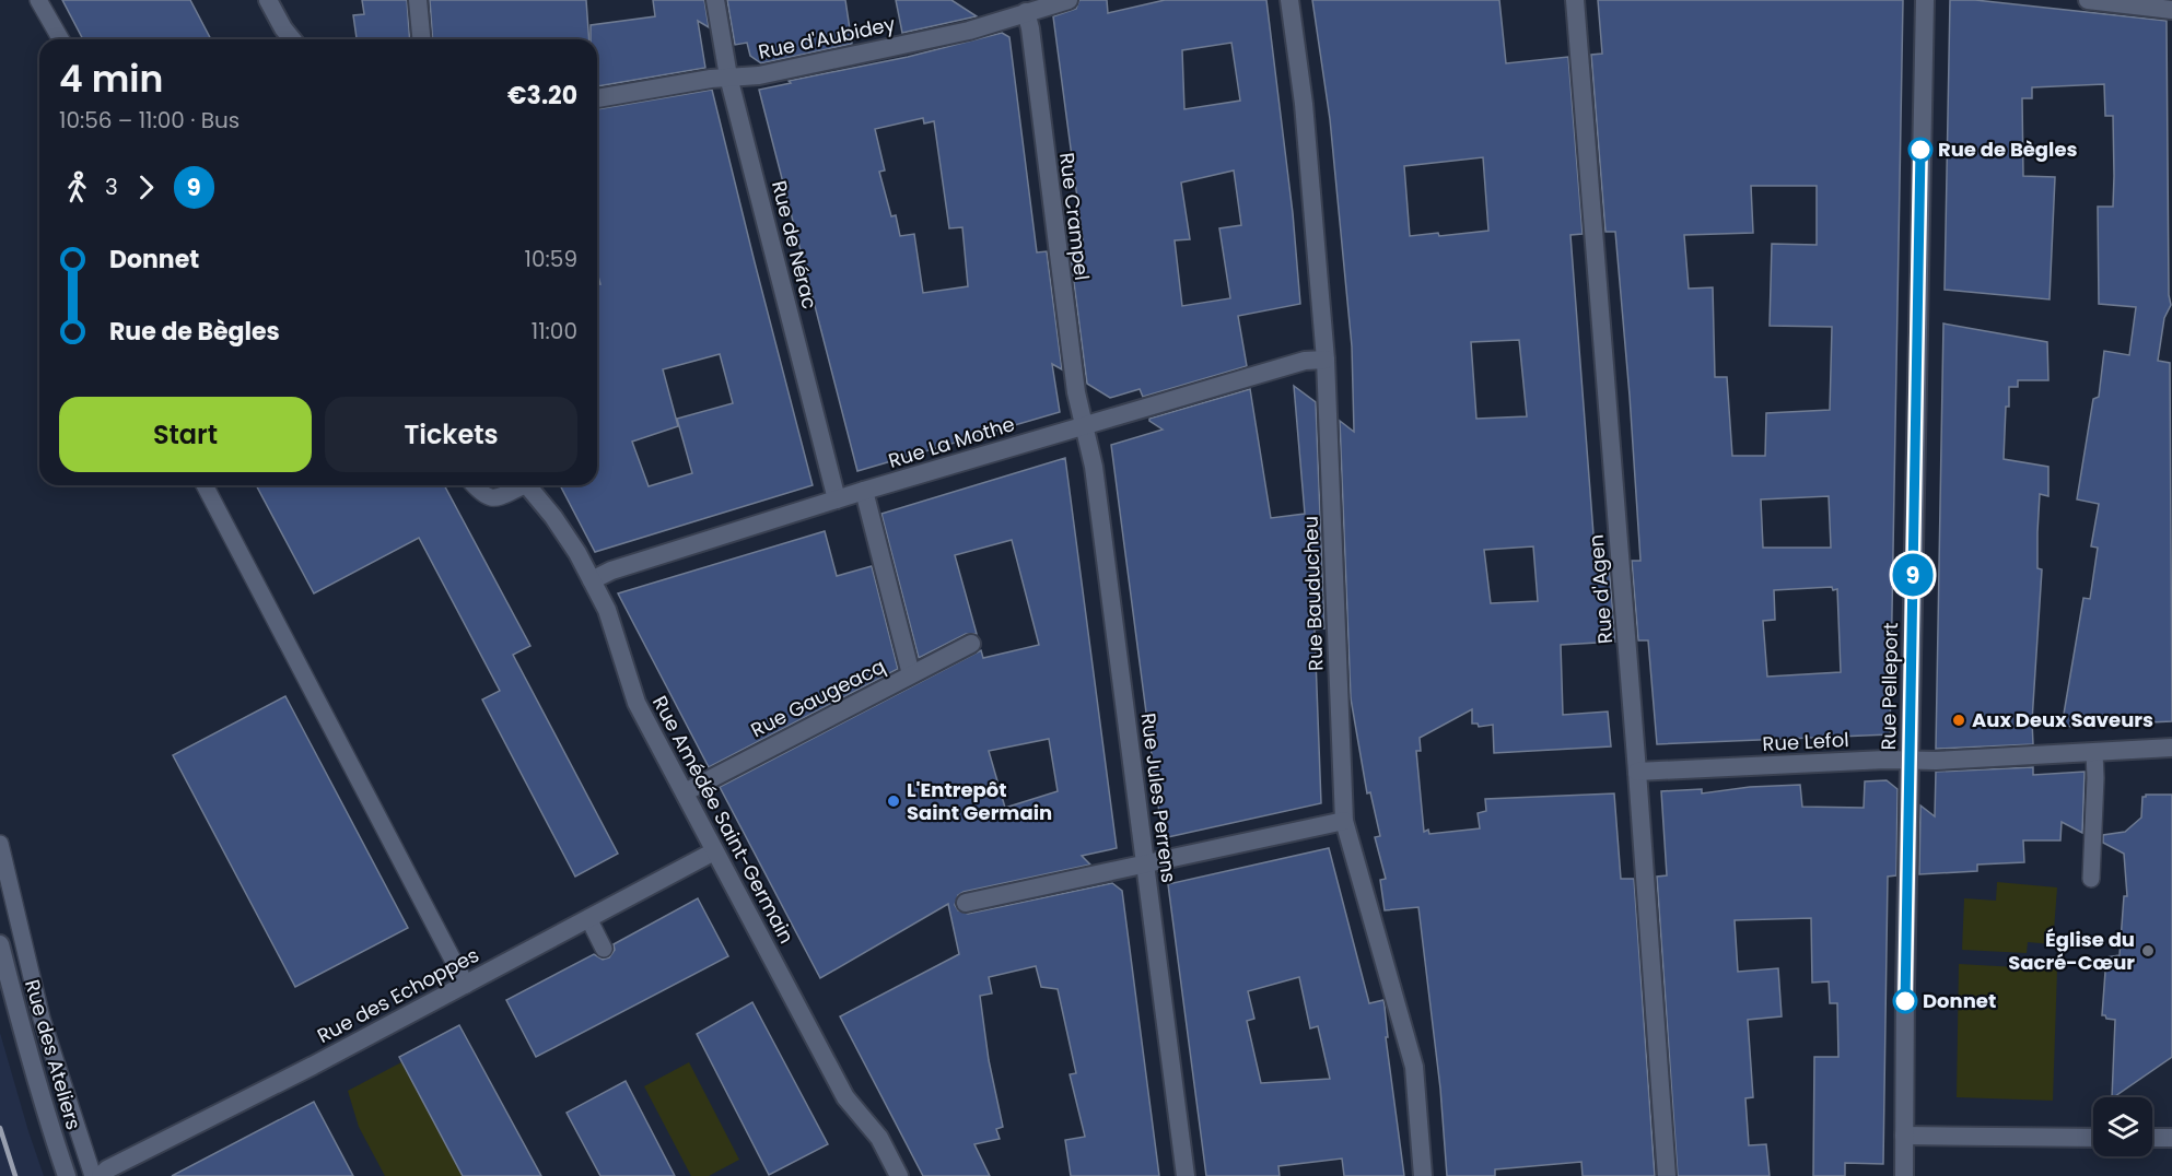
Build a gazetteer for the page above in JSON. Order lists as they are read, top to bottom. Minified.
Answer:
{"streets":{"street":["Rue d'Aubidey","Rue Crampel","Rue de Nérac","Rue La Mothe","Rue d'Agen","Rue Bauducheu","Rue Pelleport","Rue Gaugeacq","Rue Lefol","Rue Jules Perrens","Rue Amédée Saint-Germain","Rue des Echoppes","Rue des Ateliers"]},"crossings":[["Rue d'Aubidey","Rue Crampel"],["Rue d'Aubidey","Rue de Nérac"],["Rue Crampel","Rue La Mothe"],["Rue Crampel","Rue Jules Perrens"],["Rue de Nérac","Rue La Mothe"],["Rue La Mothe","Rue Bauducheu"],["Rue La Mothe","Rue Jules Perrens"],["Rue La Mothe","Rue Amédée Saint-Germain"],["Rue d'Agen","Rue Lefol"],["Rue Pelleport","Rue Lefol"],["Rue Gaugeacq","Rue Amédée Saint-Germain"],["Rue Amédée Saint-Germain","Rue des Echoppes"]],"places":["Rue de Bègles","Aux Deux Saveurs","L'Entrepôt Saint Germain","Église du Sacré-Cœur","Donnet"],"lines":["bus line 9"],"page":{"on_map":"9","heading":["4 min","10:56 – 11:00 · Bus","€3.20"],"legs":["3","9"],"list":[{"name":"Donnet","value":"10:59"},{"name":"Rue de Bègles","value":"11:00"}],"buttons":["Start","Tickets"]}}
